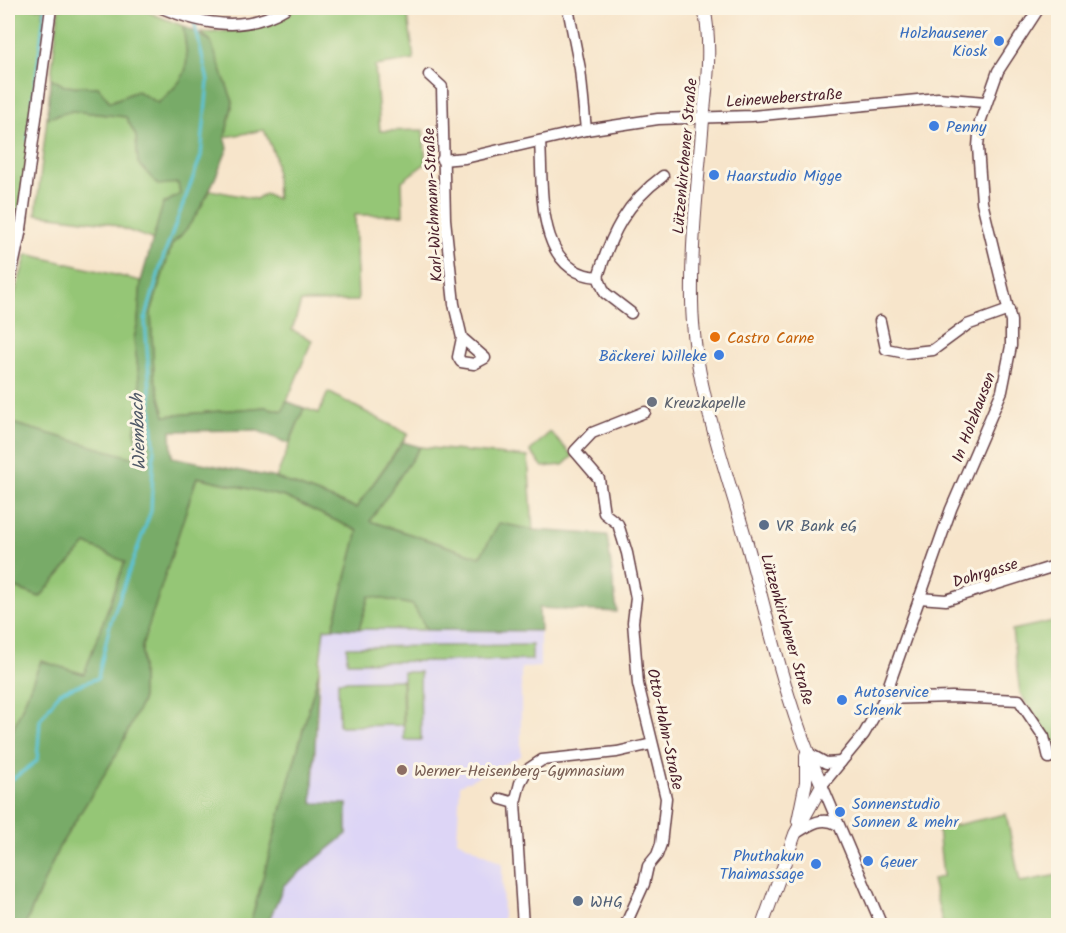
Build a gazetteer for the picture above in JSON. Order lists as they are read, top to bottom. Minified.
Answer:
{"streets":{"main road":["Lützenkirchener Straße"],"street":["Leineweberstraße","Karl-Wichmann-Straße","In Holzhausen","Dohrgasse","Otto-Hahn-Straße"]},"crossings":[["Leineweberstraße","Lützenkirchener Straße"],["Leineweberstraße","Karl-Wichmann-Straße"],["Leineweberstraße","In Holzhausen"],["Lützenkirchener Straße","In Holzhausen"],["In Holzhausen","Dohrgasse"]],"water":["Wiembach"],"places":["Holzhausener Kiosk","Penny","Haarstudio Migge","Castro Carne","Bäckerei Willeke","Kreuzkapelle","VR Bank eG","Autoservice Schenk","Werner-Heisenberg-Gymnasium","Sonnenstudio Sonnen & mehr","Geuer","Phuthakun Thaimassage","WHG"]}
